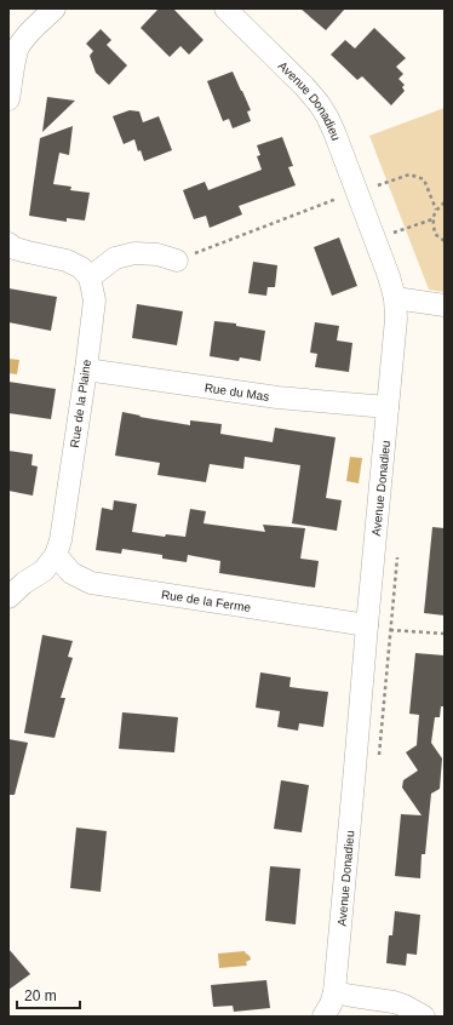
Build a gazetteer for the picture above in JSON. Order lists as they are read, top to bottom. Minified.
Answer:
{"streets":{"street":["Avenue Donadieu","Rue du Mas","Rue de la Plaine","Rue de la Ferme"]},"crossings":[["Avenue Donadieu","Rue du Mas"],["Avenue Donadieu","Rue de la Ferme"],["Rue du Mas","Rue de la Plaine"],["Rue de la Plaine","Rue de la Ferme"]],"scale_bar":"20 m"}
